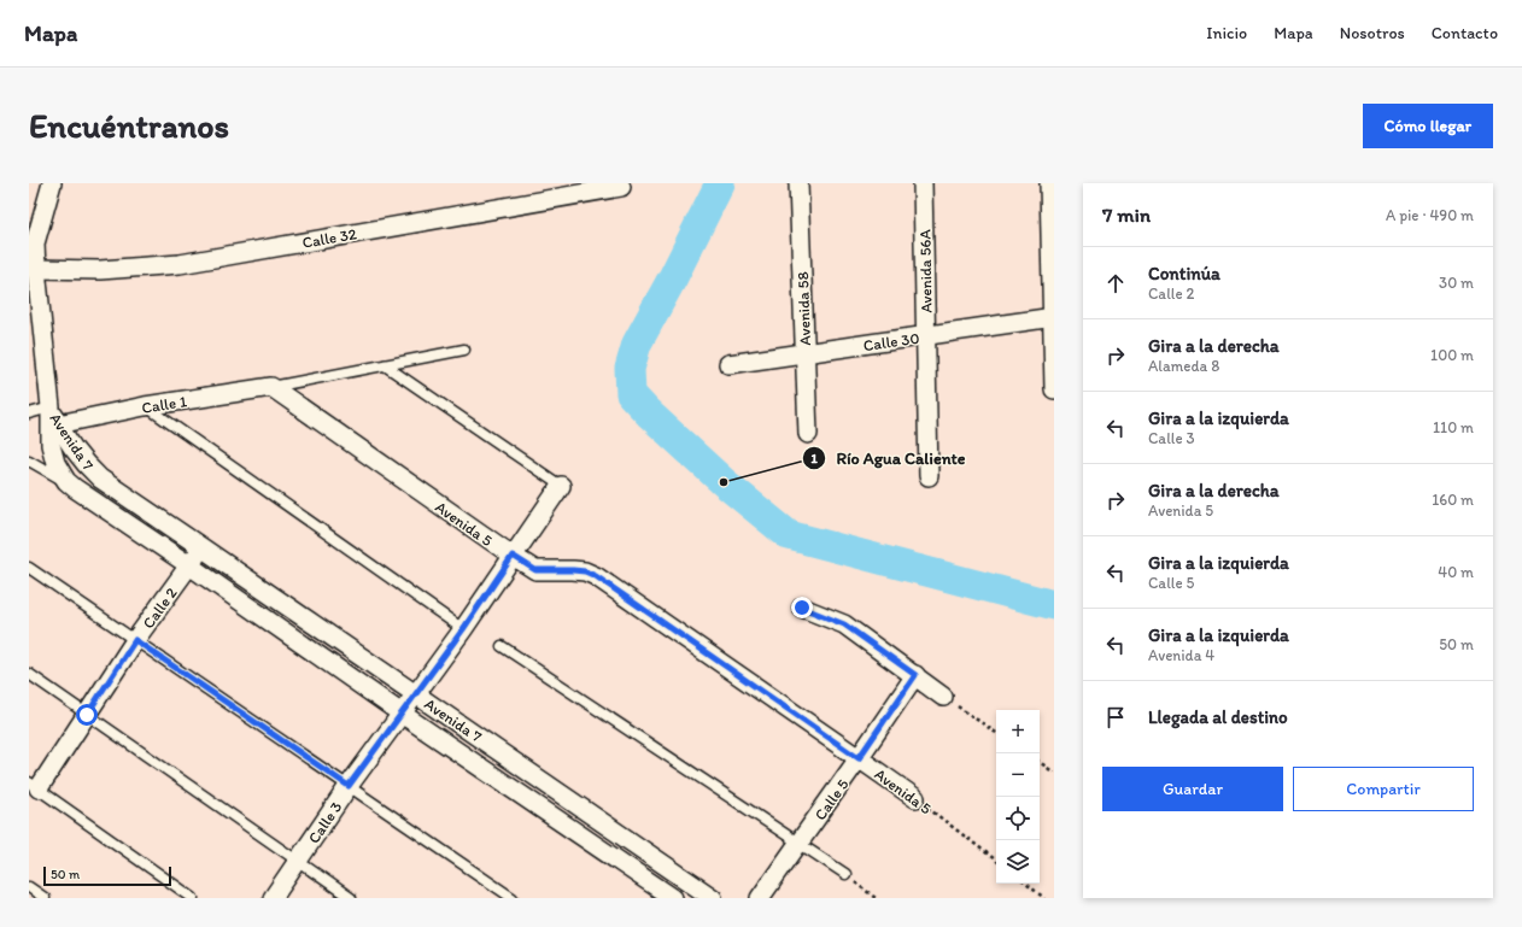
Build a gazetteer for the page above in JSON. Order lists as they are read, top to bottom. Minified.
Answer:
{"streets":{"street":["Calle 32","Avenida 56A","Avenida 58","Calle 30","Calle 1","Avenida 7","Avenida 5","Calle 2","Calle 5","Calle 3"]},"crossings":[["Avenida 56A","Calle 30"],["Avenida 58","Calle 30"],["Calle 1","Avenida 7"],["Calle 1","Avenida 5"],["Avenida 7","Calle 2"],["Avenida 7","Calle 3"],["Avenida 5","Calle 5"],["Avenida 5","Calle 3"]],"places":["Río Agua Caliente"],"scale_bar":"50 m","page":{"header":"Mapa","nav":["Inicio","Mapa","Nosotros","Contacto"],"buttons":["Cómo llegar",["Guardar","Compartir"]],"title":"Encuéntranos","heading":["7 min","A pie · 490 m"],"list":[["Continúa","Calle 2","30 m"],["Gira a la derecha","Alameda 8","100 m"],["Gira a la izquierda","Calle 3","110 m"],["Gira a la derecha","Avenida 5","160 m"],["Gira a la izquierda","Calle 5","40 m"],["Gira a la izquierda","Avenida 4","50 m"],"Llegada al destino"],"map_buttons":["+","−"],"scale":"50 m"}}
